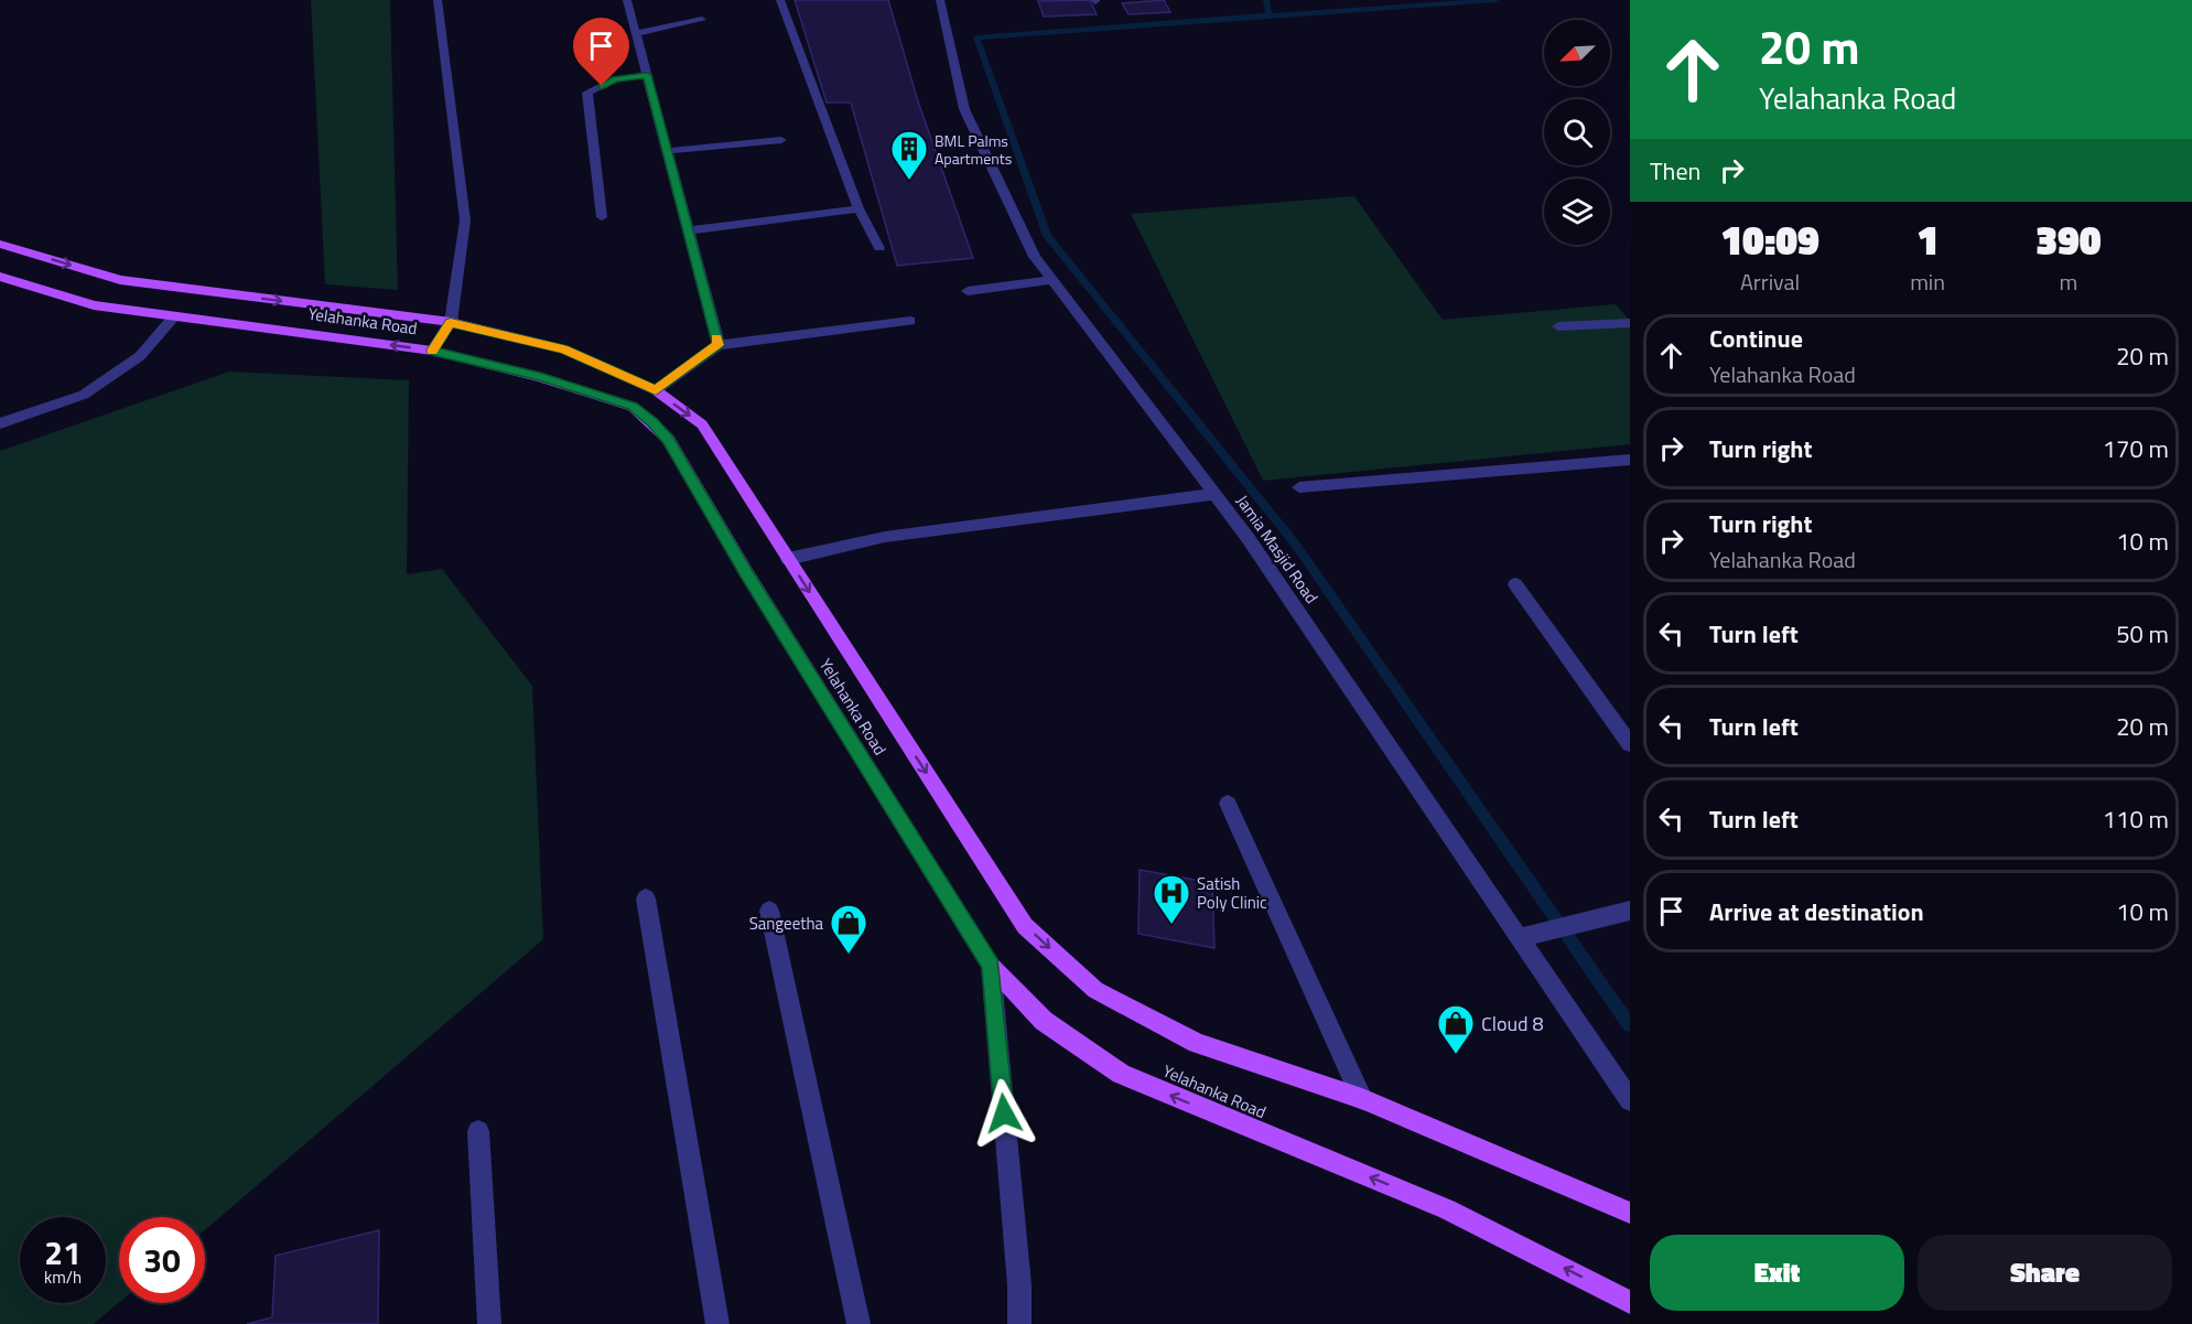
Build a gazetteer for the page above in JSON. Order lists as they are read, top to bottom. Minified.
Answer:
{"streets":{"main road":["Yelahanka Road"],"street":["Jamia Masjid Road"]},"places":{"building":["BML Palms Apartments"],"hospital":["Satish Poly Clinic"],"shop":["Sangeetha","Cloud 8"]},"north":"bottom left","page":{"turn":["20 m","Yelahanka Road"],"then":"Then","eta":["10:09","Arrival","1","min","390","m"],"list":[{"name":"Continue","note":"Yelahanka Road","value":"20 m"},{"name":"Turn right","value":"170 m"},{"name":"Turn right","note":"Yelahanka Road","value":"10 m"},{"name":"Turn left","value":"50 m"},{"name":"Turn left","value":"20 m"},{"name":"Turn left","value":"110 m"},{"name":"Arrive at destination","value":"10 m"}],"speed":"21 km/h","limit":"30","buttons":["Exit","Share"]}}
